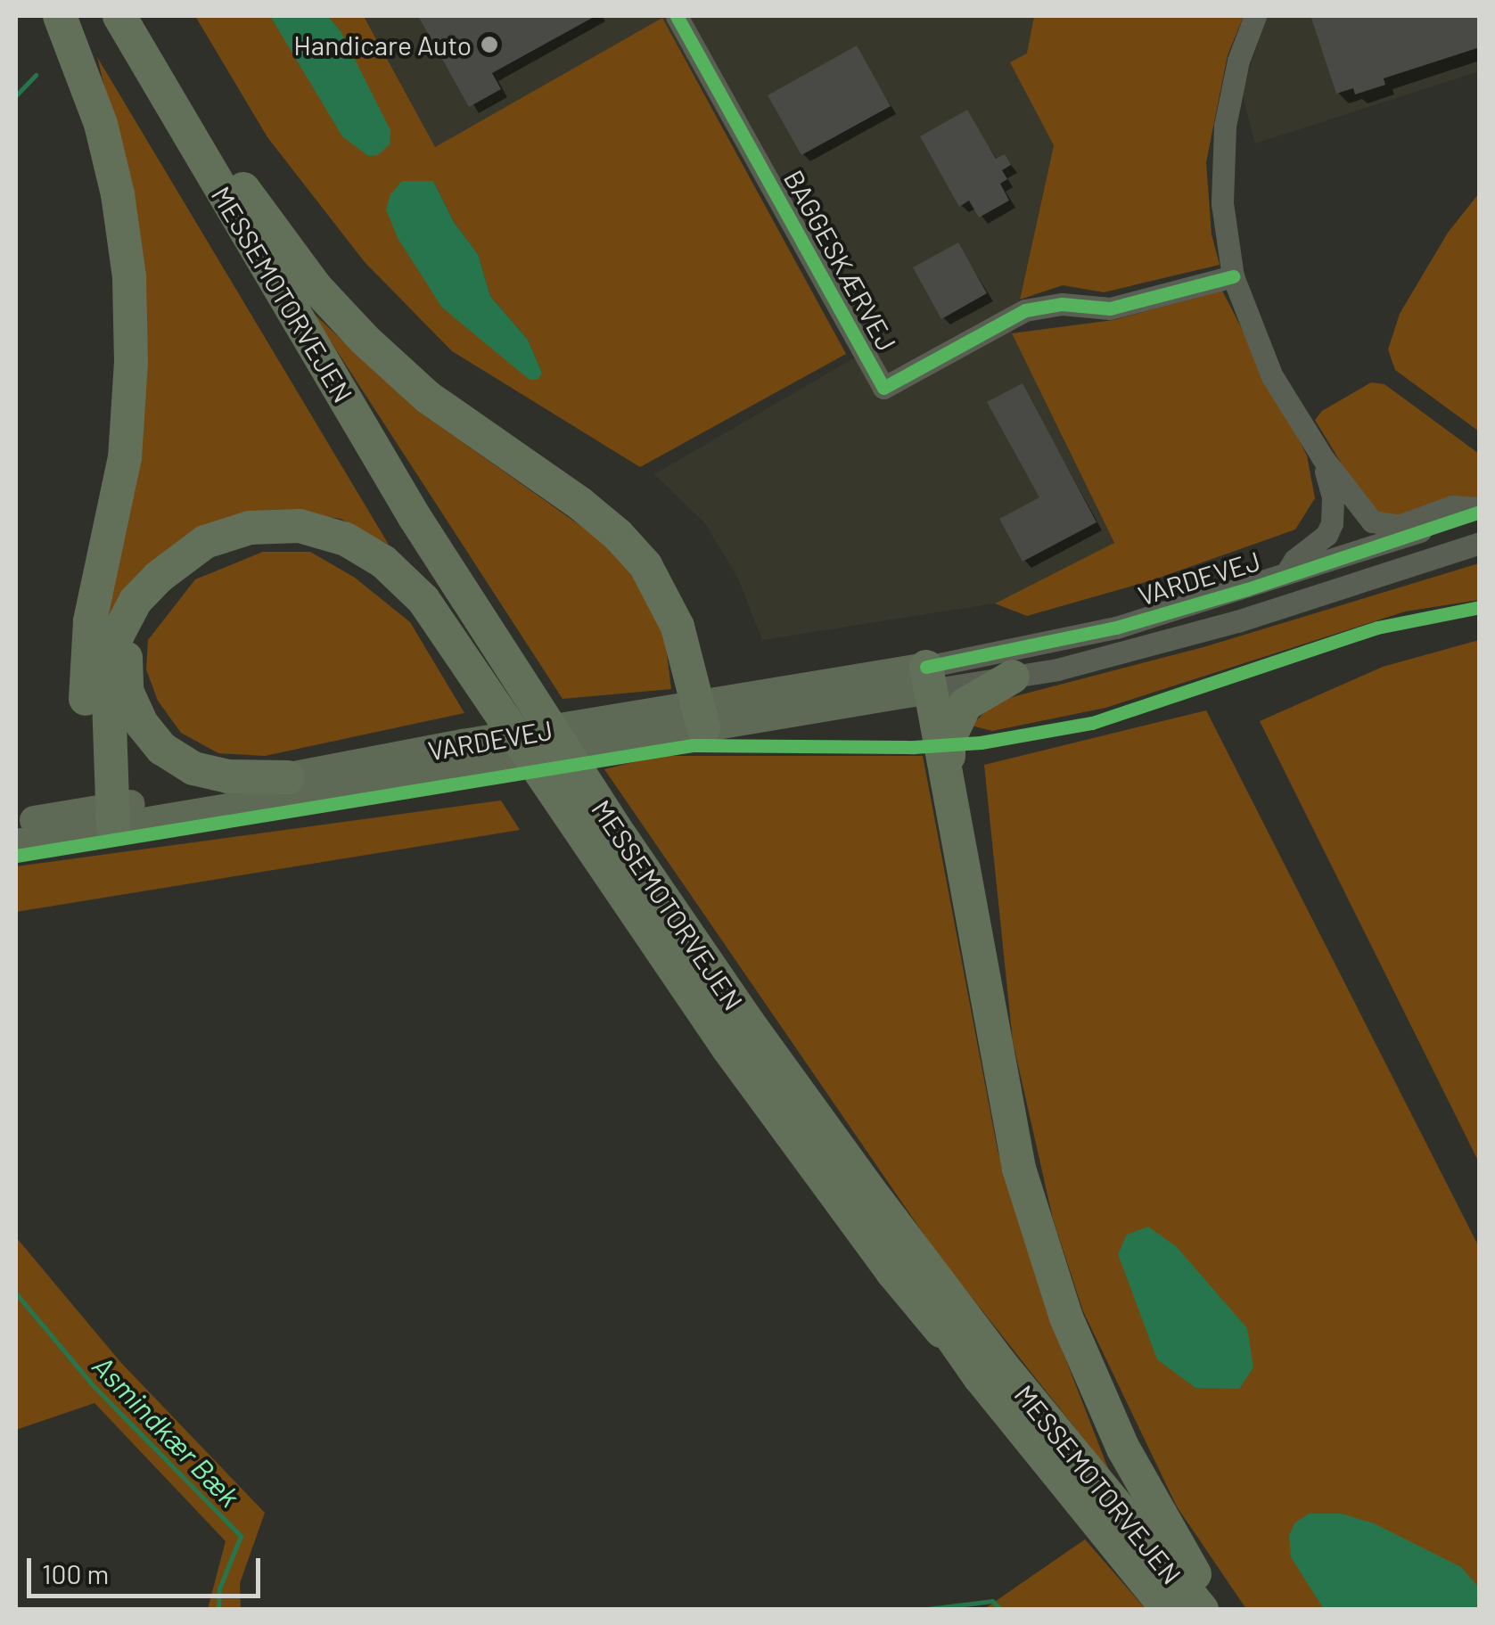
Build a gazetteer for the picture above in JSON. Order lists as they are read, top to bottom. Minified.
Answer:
{"streets":{"highway":["MESSEMOTORVEJEN"],"main road":["VARDEVEJ"],"street":["BAGGESKÆRVEJ"]},"water":["Asmindkær Bæk"],"places":["Handicare Auto"],"scale_bar":"100 m"}
